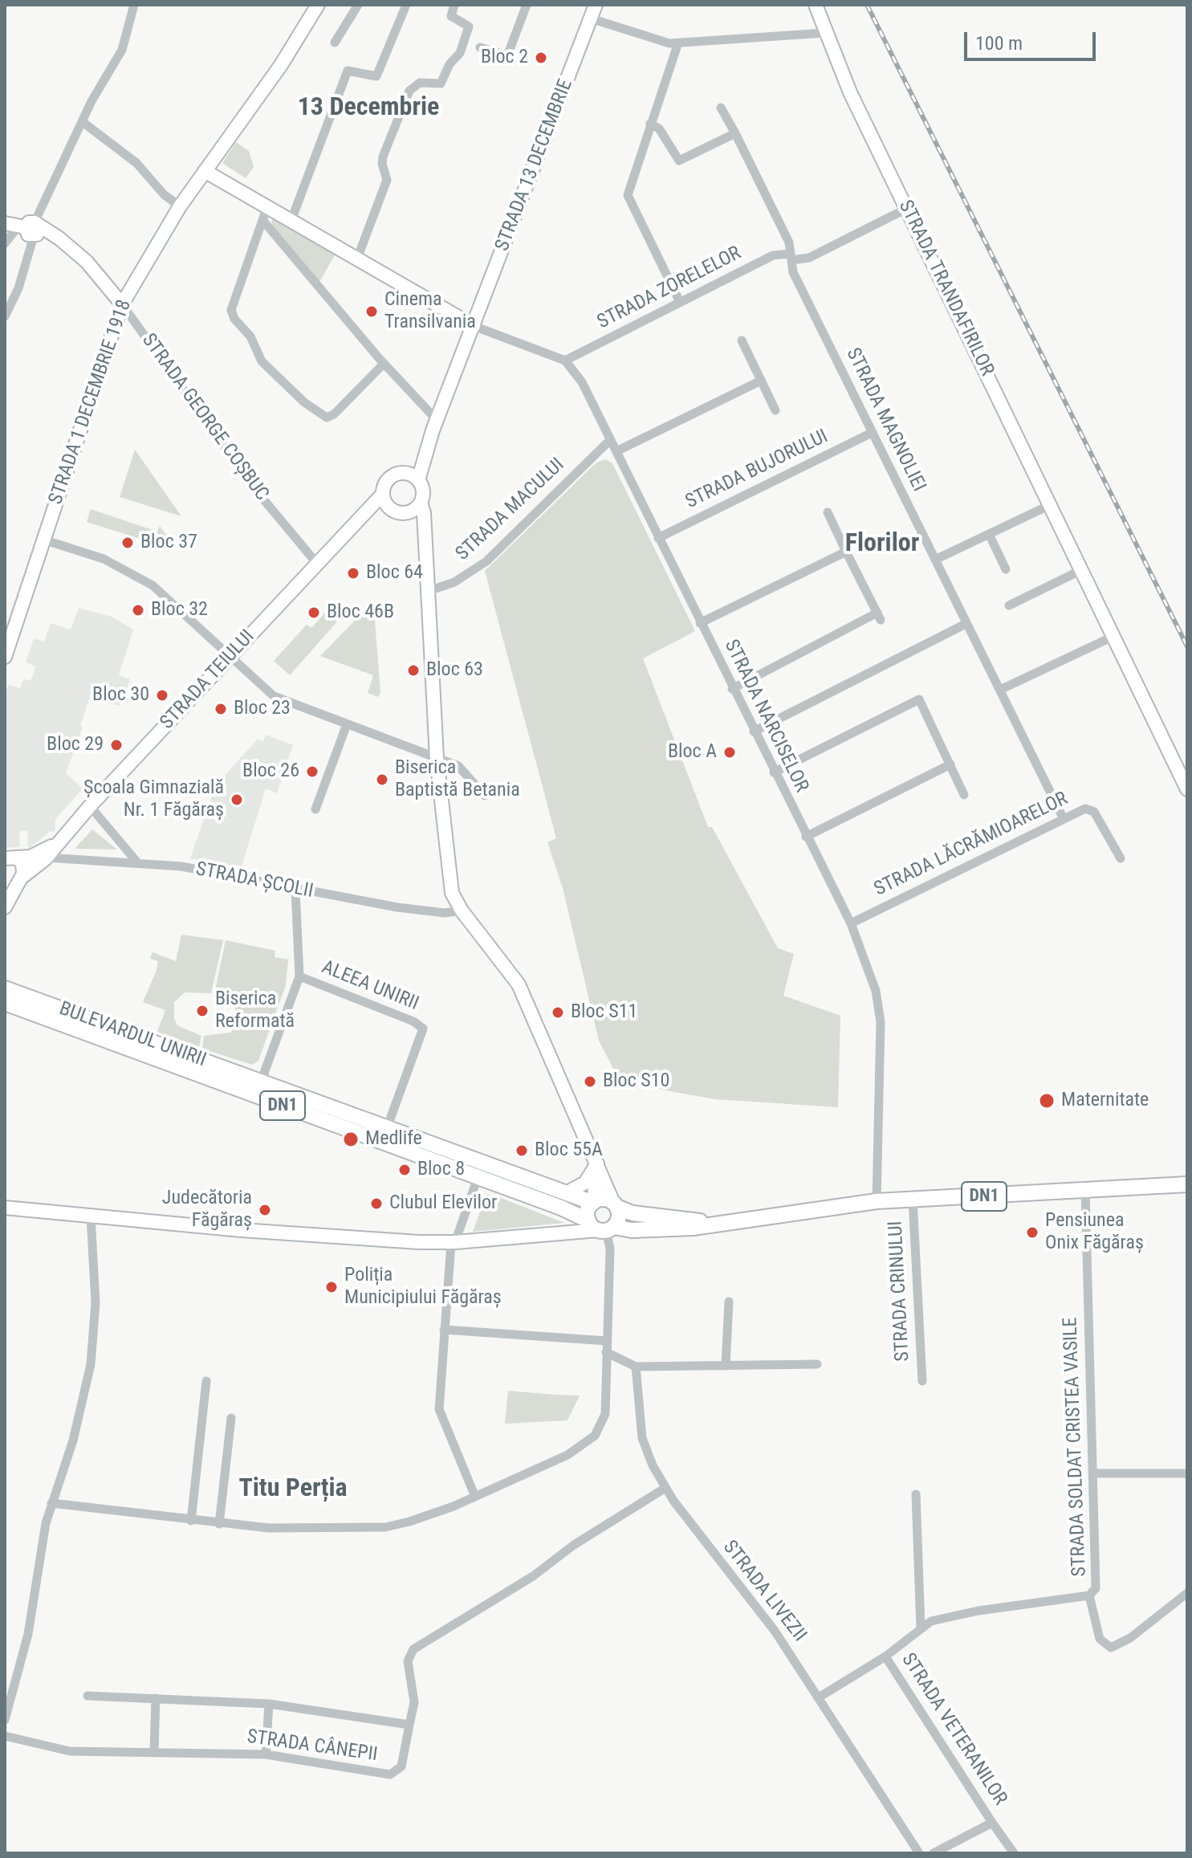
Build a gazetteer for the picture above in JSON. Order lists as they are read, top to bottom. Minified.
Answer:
{"streets":{"main road":["BULEVARDUL UNIRII","DN1"],"street":["STRADA 13 DECEMBRIE","STRADA ZORELELOR","STRADA TRANDAFIRILOR","STRADA 1 DECEMBRIE 1918","STRADA GEORGE COȘBUC","STRADA MAGNOLIEI","STRADA BUJORULUI","STRADA MACULUI","STRADA TEIULUI","STRADA NARCISELOR","STRADA LĂCRĂMIOARELOR","STRADA ȘCOLII","ALEEA UNIRII","STRADA CRINULUI","STRADA SOLDAT CRISTEA VASILE","STRADA LIVEZII","STRADA VETERANILOR","STRADA CÂNEPII"]},"crossings":[["STRADA 13 DECEMBRIE","STRADA TEIULUI"],["STRADA ZORELELOR","STRADA TRANDAFIRILOR"],["STRADA ZORELELOR","STRADA MAGNOLIEI"],["STRADA ZORELELOR","STRADA NARCISELOR"],["STRADA 1 DECEMBRIE 1918","STRADA GEORGE COȘBUC"],["STRADA GEORGE COȘBUC","STRADA TEIULUI"],["STRADA MAGNOLIEI","STRADA BUJORULUI"],["STRADA MAGNOLIEI","STRADA LĂCRĂMIOARELOR"],["STRADA BUJORULUI","STRADA NARCISELOR"],["STRADA MACULUI","STRADA NARCISELOR"],["STRADA NARCISELOR","STRADA LĂCRĂMIOARELOR"],["STRADA NARCISELOR","DN1"],["STRADA ȘCOLII","ALEEA UNIRII"],["ALEEA UNIRII","BULEVARDUL UNIRII"],["BULEVARDUL UNIRII","DN1"],["DN1","STRADA CRINULUI"],["DN1","STRADA SOLDAT CRISTEA VASILE"],["STRADA SOLDAT CRISTEA VASILE","STRADA VETERANILOR"],["STRADA LIVEZII","STRADA VETERANILOR"]],"districts":["13 Decembrie","Florilor","Titu Perția"],"places":["Bloc 2","Cinema Transilvania","Bloc 37","Bloc 64","Bloc 32","Bloc 46B","Bloc 63","Bloc 30","Bloc 23","Bloc 29","Bloc A","Bloc 26","Biserica Baptistă Betania","Școala Gimnazială Nr. 1 Făgăraș","Biserica Reformată","Bloc S11","Bloc S10","Maternitate","Medlife","Bloc 55A","Bloc 8","Clubul Elevilor","Judecătoria Făgăraș","Pensiunea Onix Făgăraș","Poliția Municipiului Făgăraș"],"scale_bar":"100 m"}
